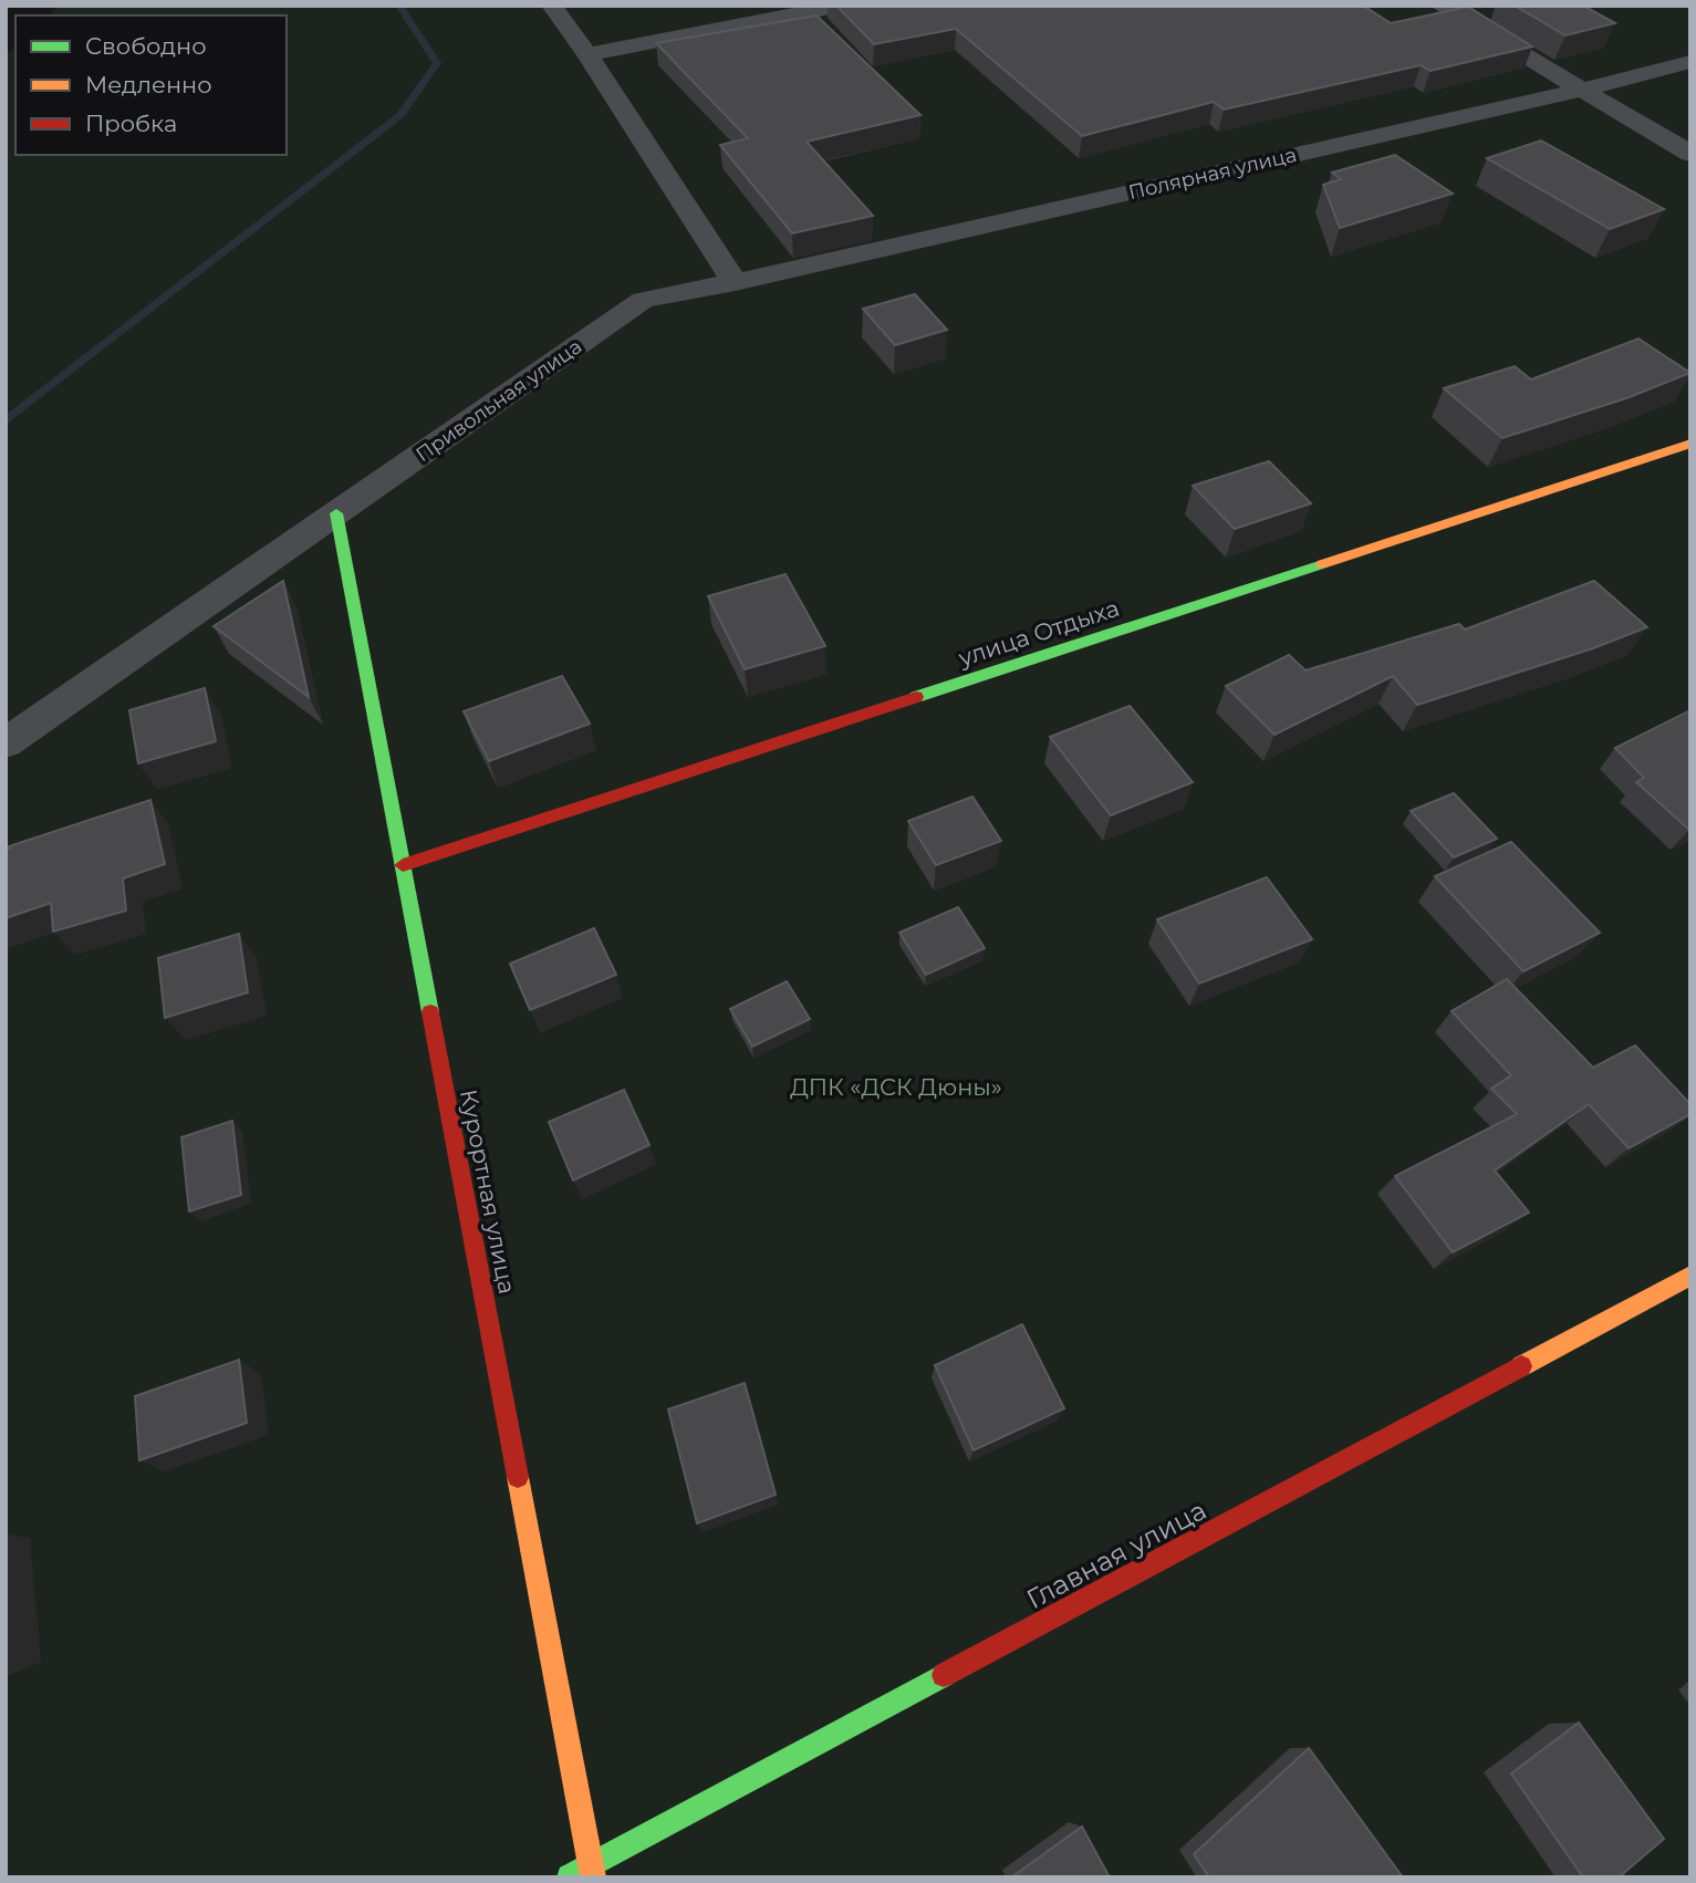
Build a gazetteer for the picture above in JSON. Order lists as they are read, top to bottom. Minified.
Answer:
{"streets":{"street":["Полярная улица","Привольная улица","улица Отдыха","Курортная улица","Главная улица"]},"crossings":[["Полярная улица","Привольная улица"],["Привольная улица","Курортная улица"],["улица Отдыха","Курортная улица"],["Курортная улица","Главная улица"]],"parks":["ДПК «ДСК Дюны»"],"legend":["Свободно","Медленно","Пробка"]}
